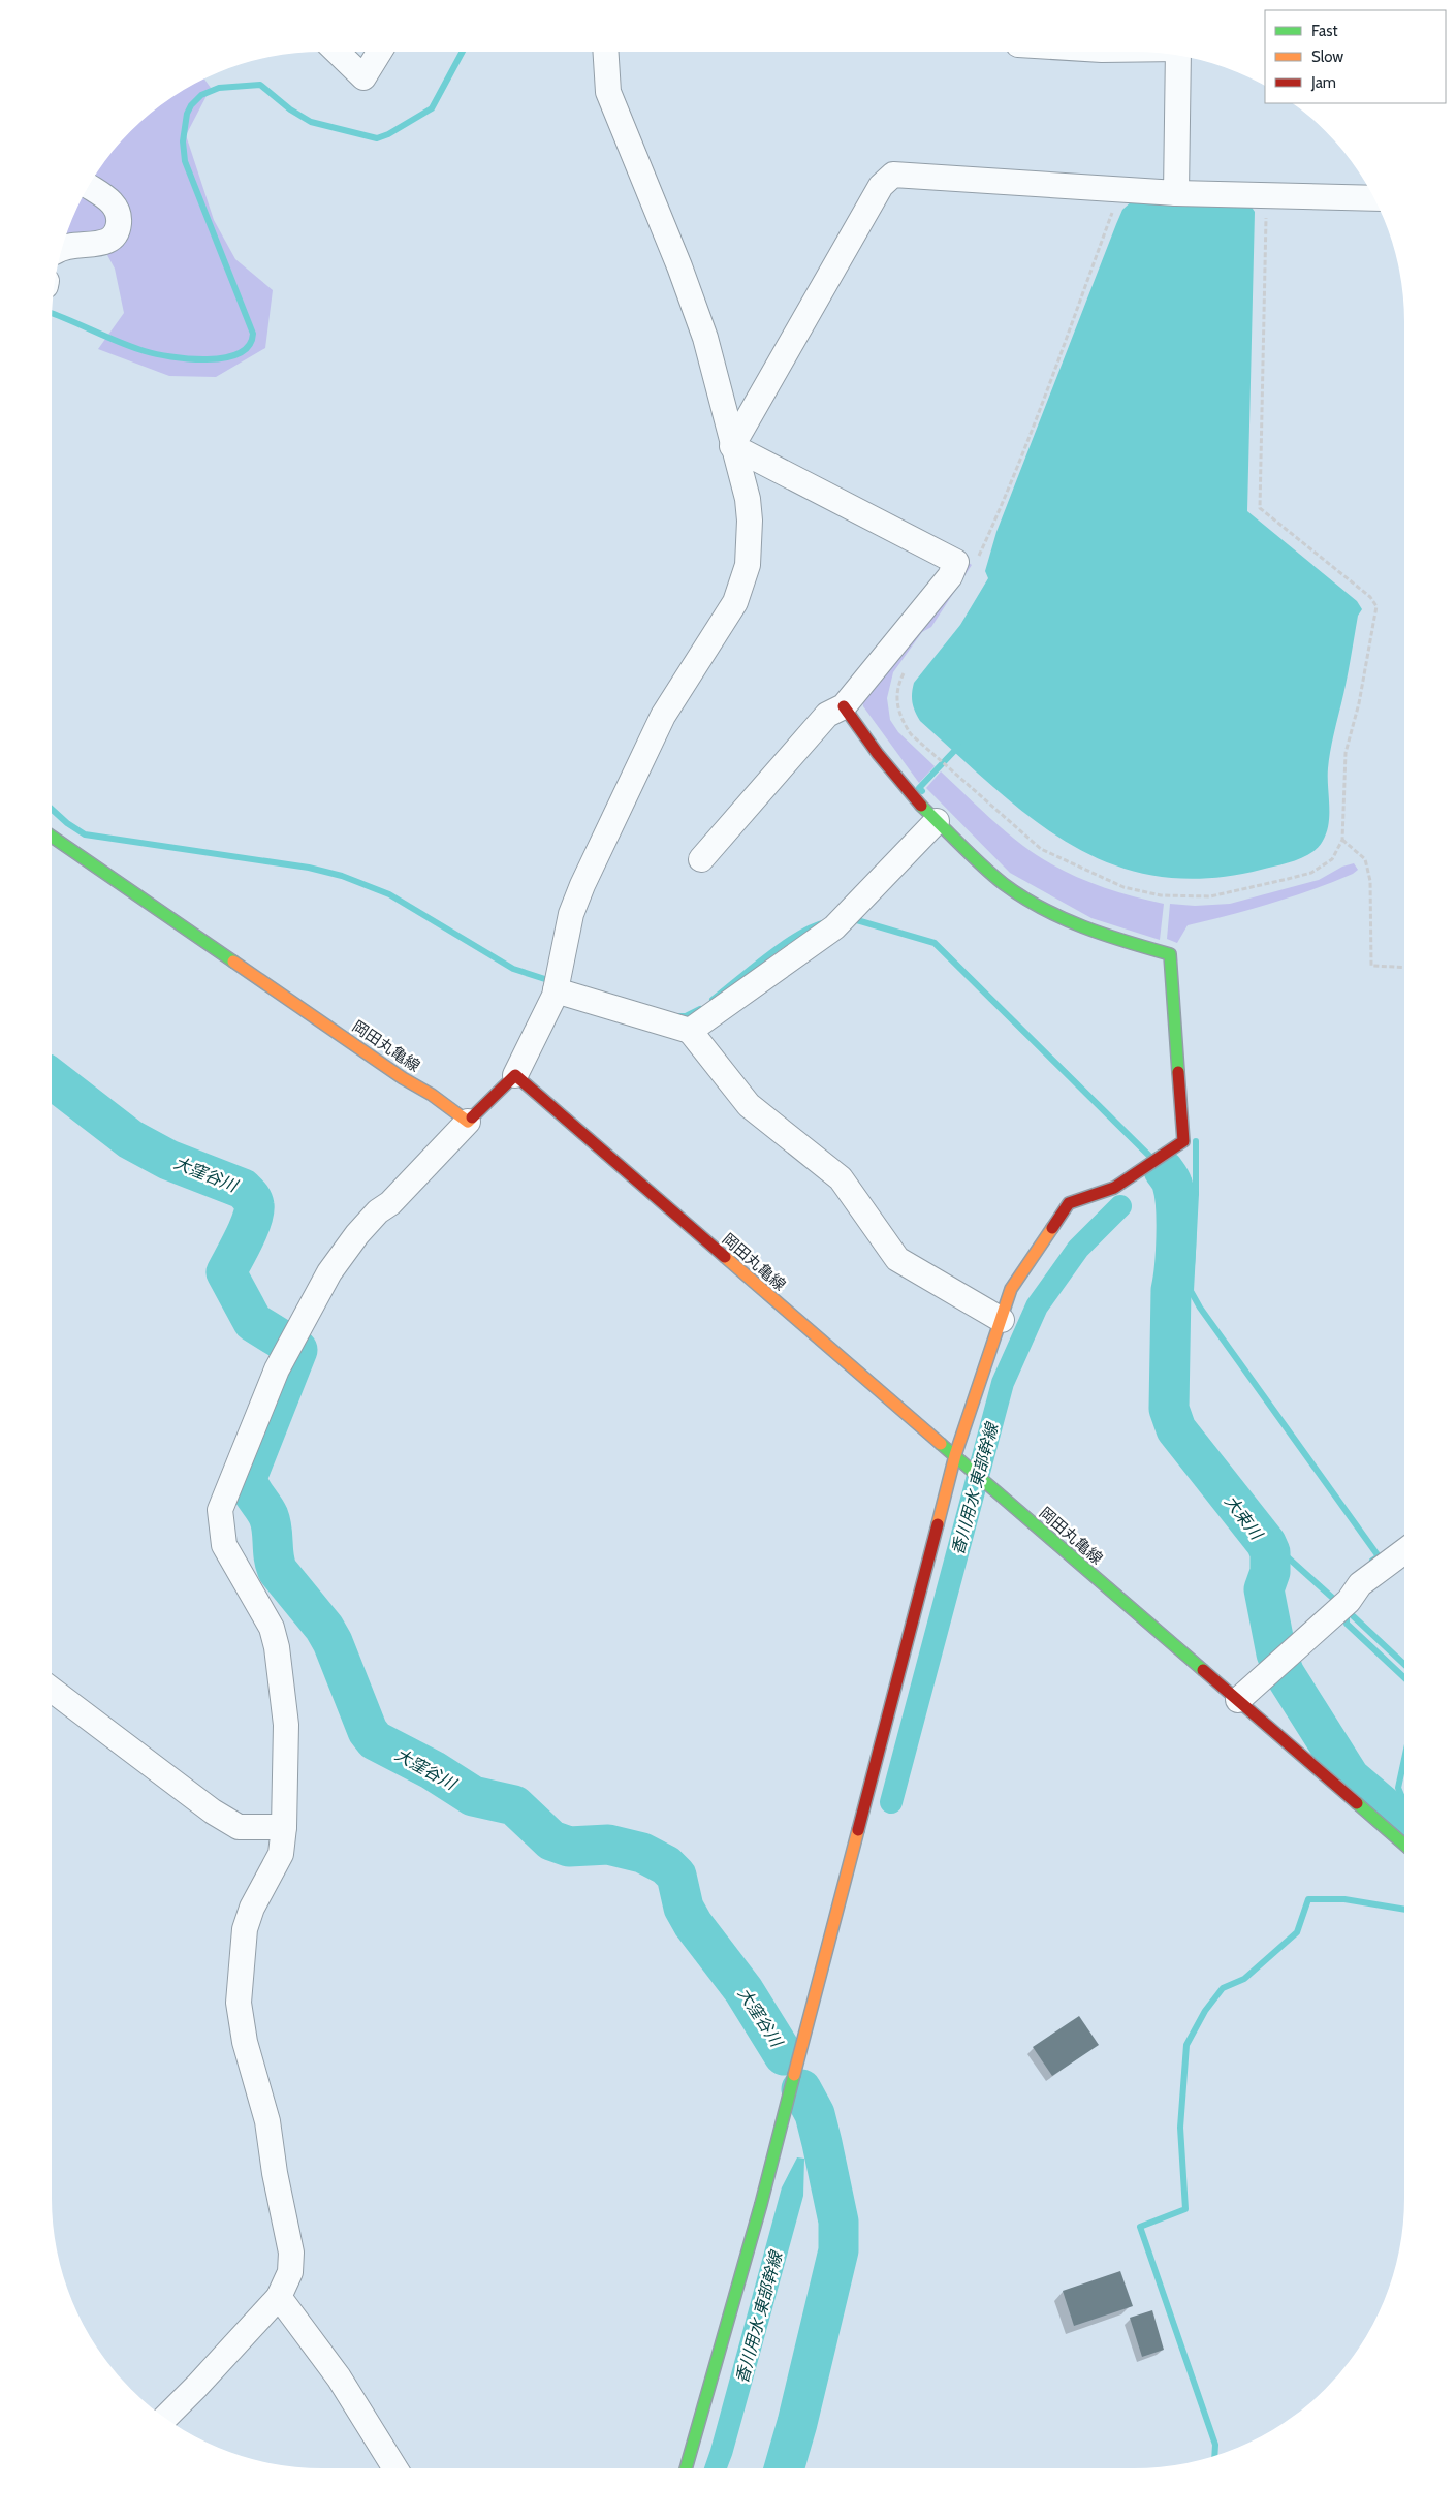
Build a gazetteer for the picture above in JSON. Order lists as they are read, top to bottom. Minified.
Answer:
{"streets":{"street":["岡田丸亀線"]},"water":["大窪谷川","香川用水 東部幹線","大束川"],"legend":["Fast","Slow","Jam"]}
